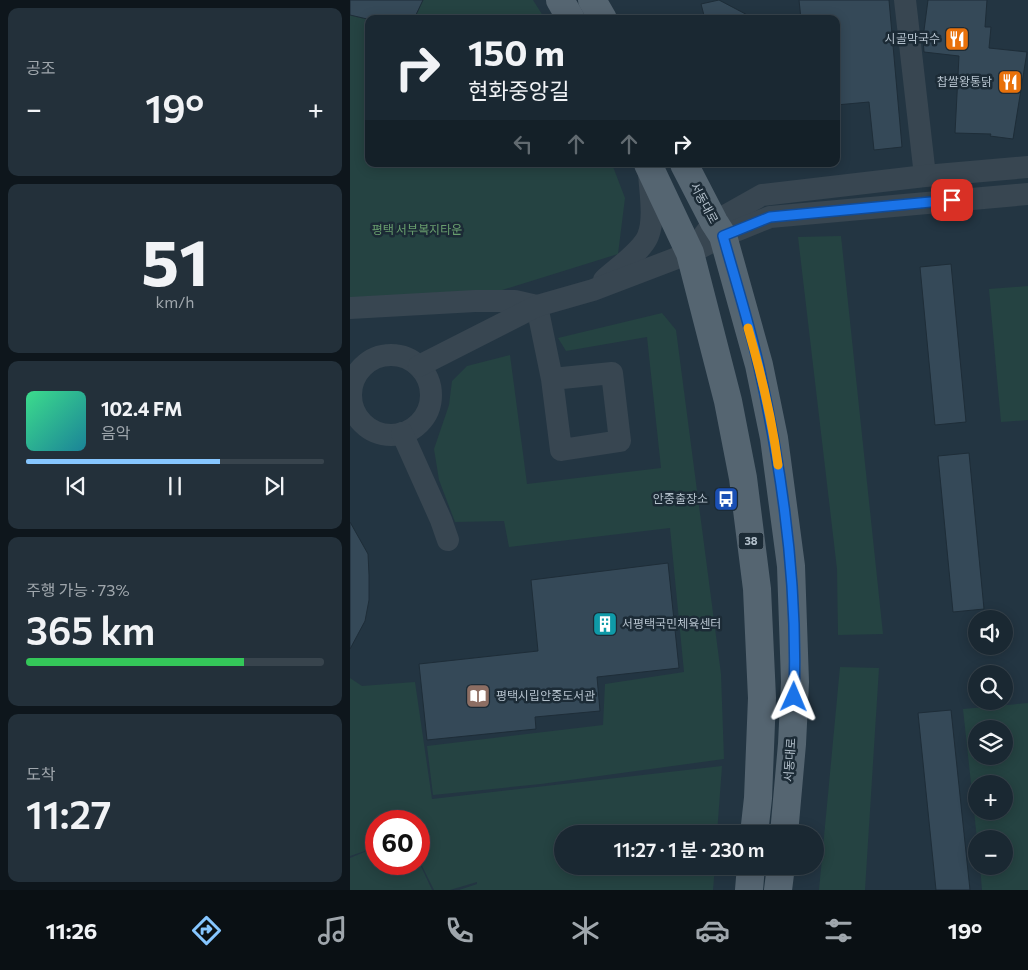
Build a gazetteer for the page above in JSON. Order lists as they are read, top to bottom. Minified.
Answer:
{"streets":{"main road":["서동대로","38"]},"parks":["평택 서부복지타운"],"places":{"restaurant":["시골막국수","찹쌀왕통닭"],"bus stop":["안중출장소"],"building":["서평택국민체육센터"],"library":["평택시립안중도서관"]},"page":{"tile":["공조",["51","km/h"],["주행 가능 · 73%","365 km"],["도착","11:27"]],"turn":["150 m","현화중앙길"],"heat":["−","19°","+"],"song":["102.4 FM","음악"],"map_buttons":["+","−"],"limit":"60","trip":"11:27 · 1 분 · 230 m","tabs":["11:26","19°"]}}
